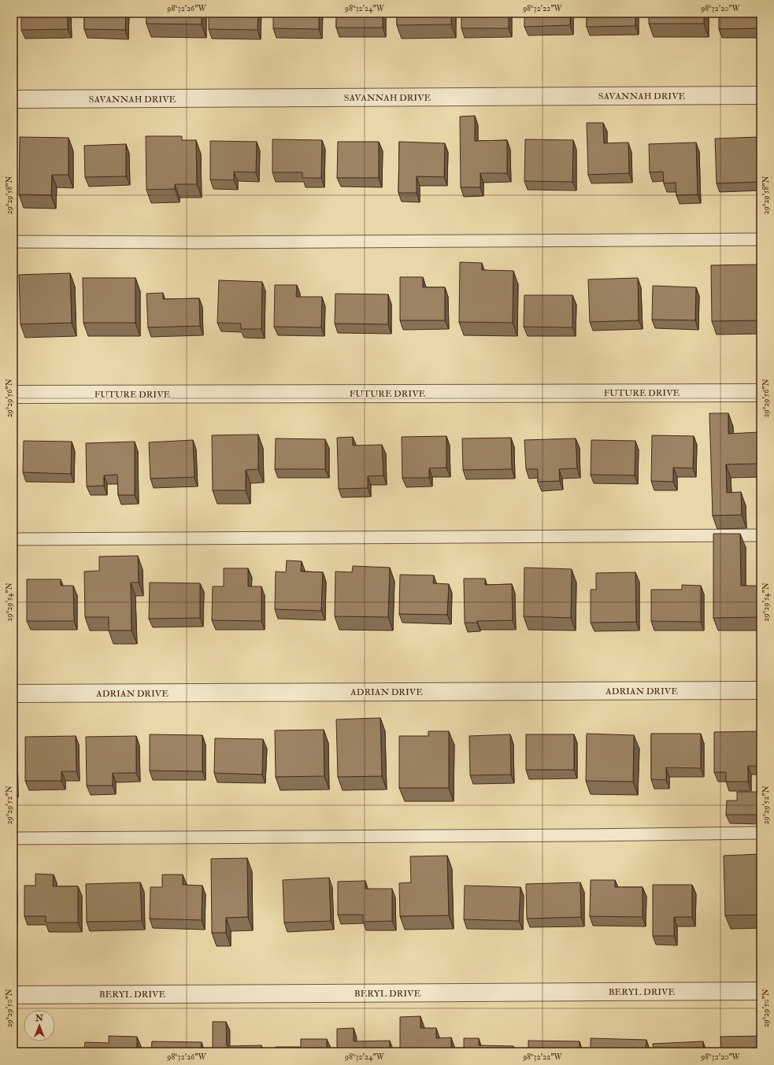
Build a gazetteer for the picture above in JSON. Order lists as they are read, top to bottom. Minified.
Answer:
{"streets":{"street":["SAVANNAH DRIVE","FUTURE DRIVE","ADRIAN DRIVE","BERYL DRIVE"]},"north":"top","coordinates":["98°32'26\"W","98°32'24\"W","98°32'22\"W","98°32'20\"W","29°29'58\"N","29°29'56\"N","29°29'54\"N","29°29'52\"N","29°29'50\"N"]}
